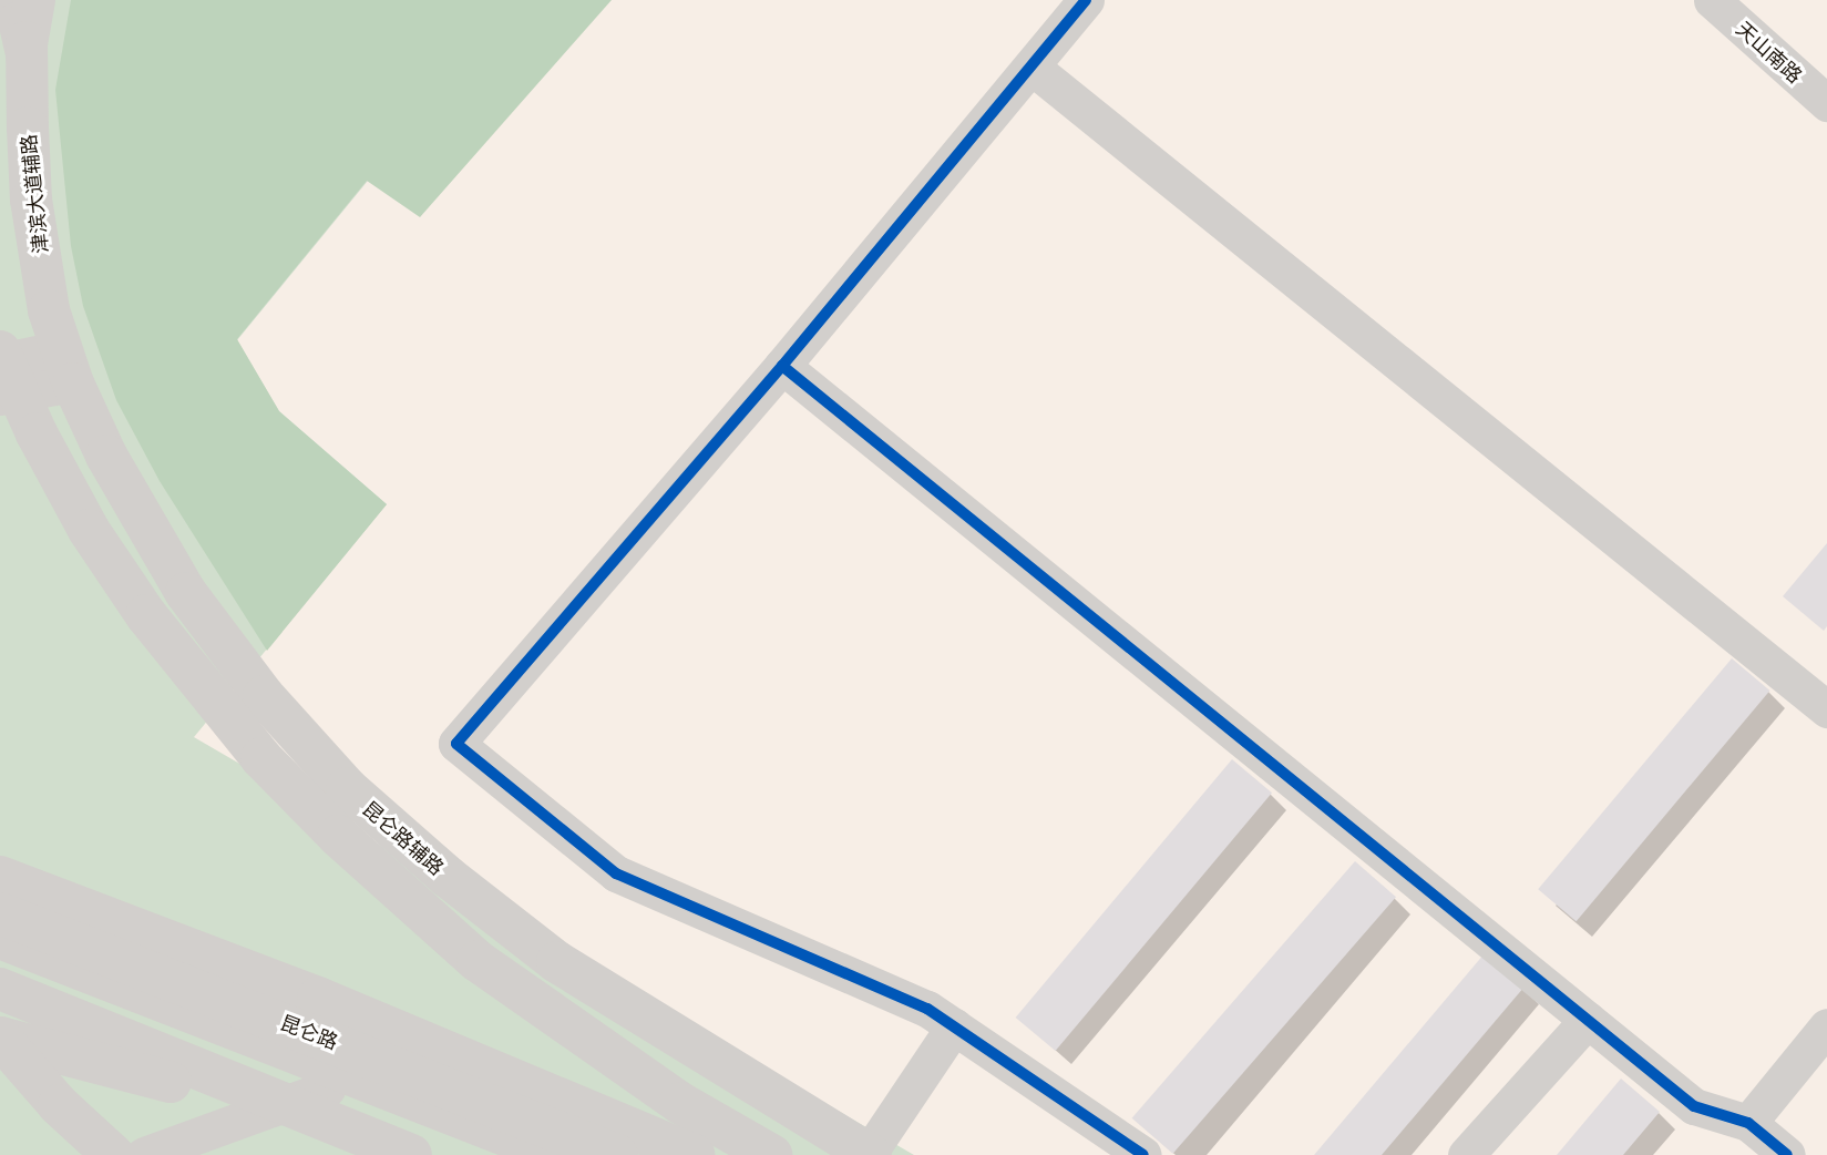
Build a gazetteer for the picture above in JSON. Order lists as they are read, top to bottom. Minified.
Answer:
{"streets":{"main road":["津滨大道辅路","昆仑路辅路","昆仑路"],"street":["天山南路"]},"crossings":[["津滨大道辅路","昆仑路辅路"]]}
